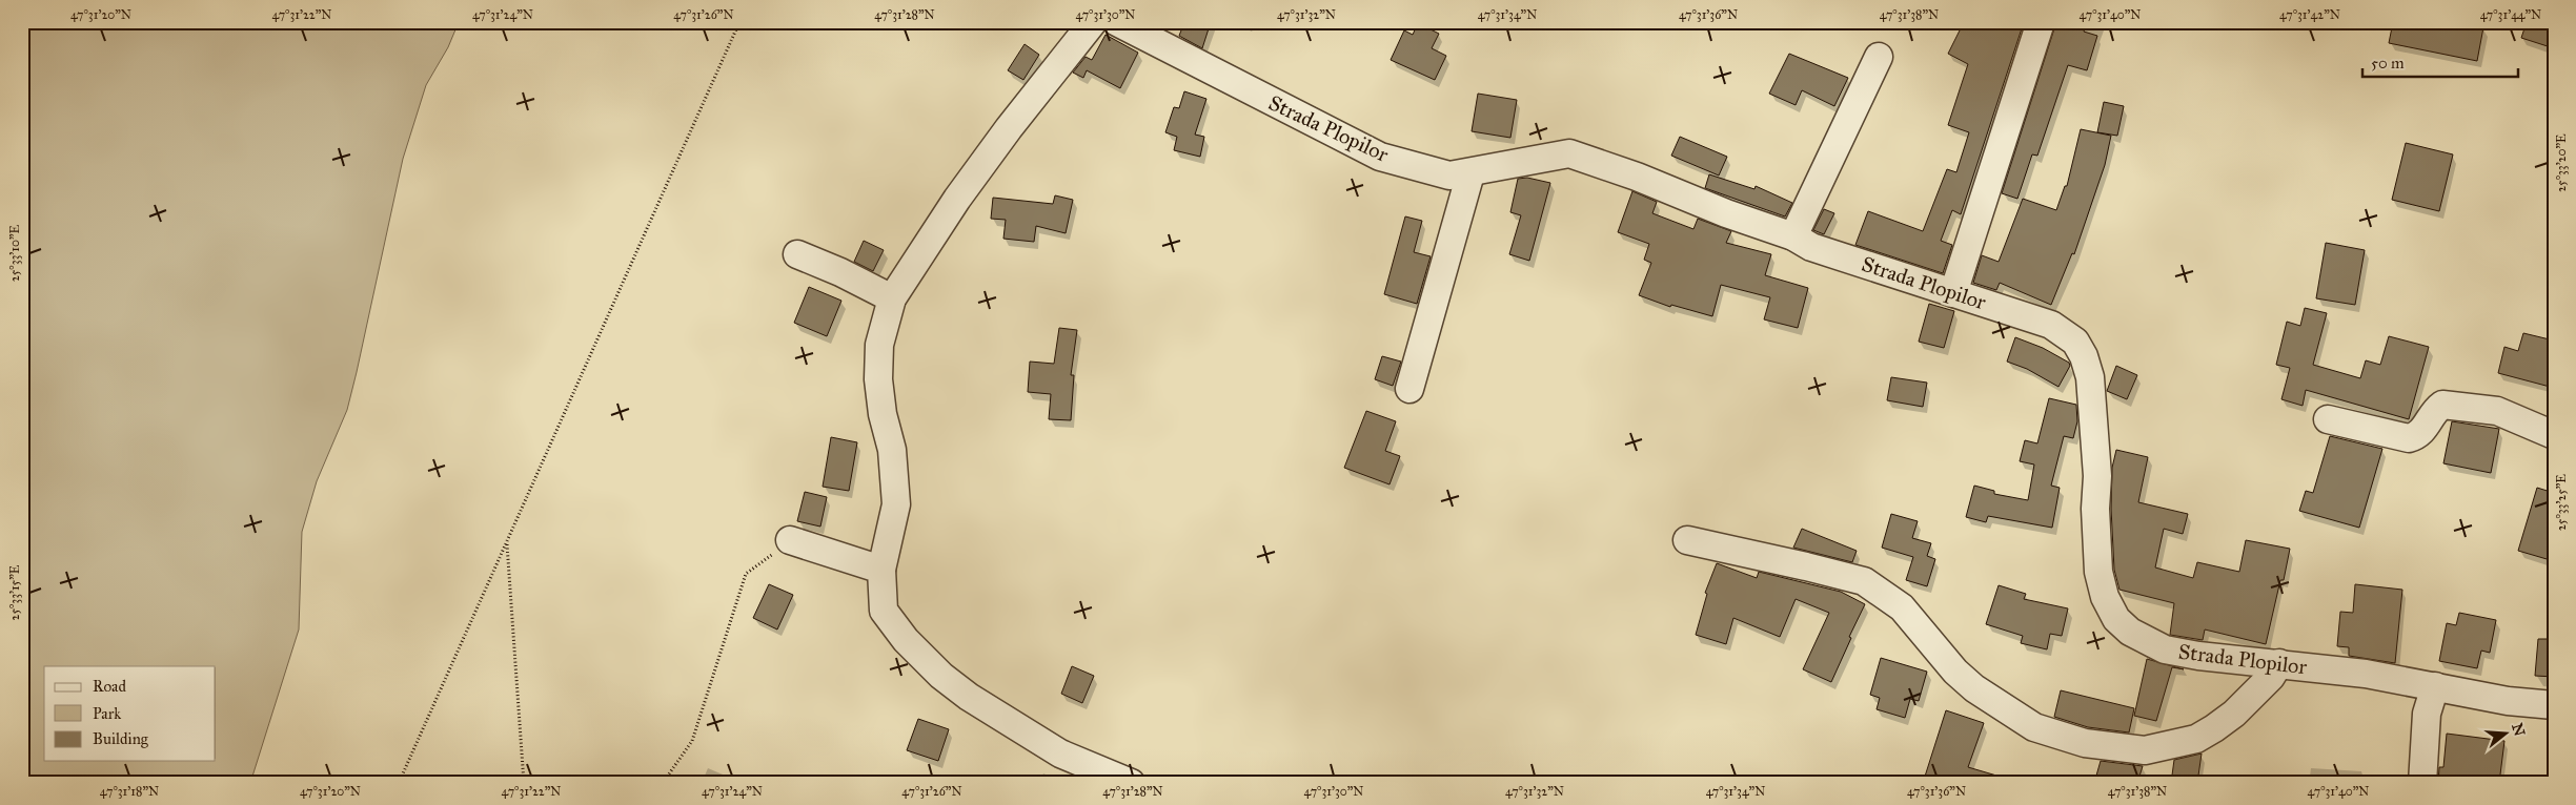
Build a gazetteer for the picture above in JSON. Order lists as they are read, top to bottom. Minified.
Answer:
{"streets":{"street":["Strada Plopilor"]},"legend":["Road","Park","Building"],"scale_bar":"50 m","north":"right","coordinates":["47°31'20\"N","47°31'22\"N","47°31'24\"N","47°31'26\"N","47°31'28\"N","47°31'30\"N","47°31'32\"N","47°31'34\"N","47°31'36\"N","47°31'38\"N","47°31'40\"N","47°31'42\"N","47°31'44\"N","25°33'20\"E","25°33'10\"E","25°33'25\"E","25°33'15\"E","47°31'18\"N"]}
